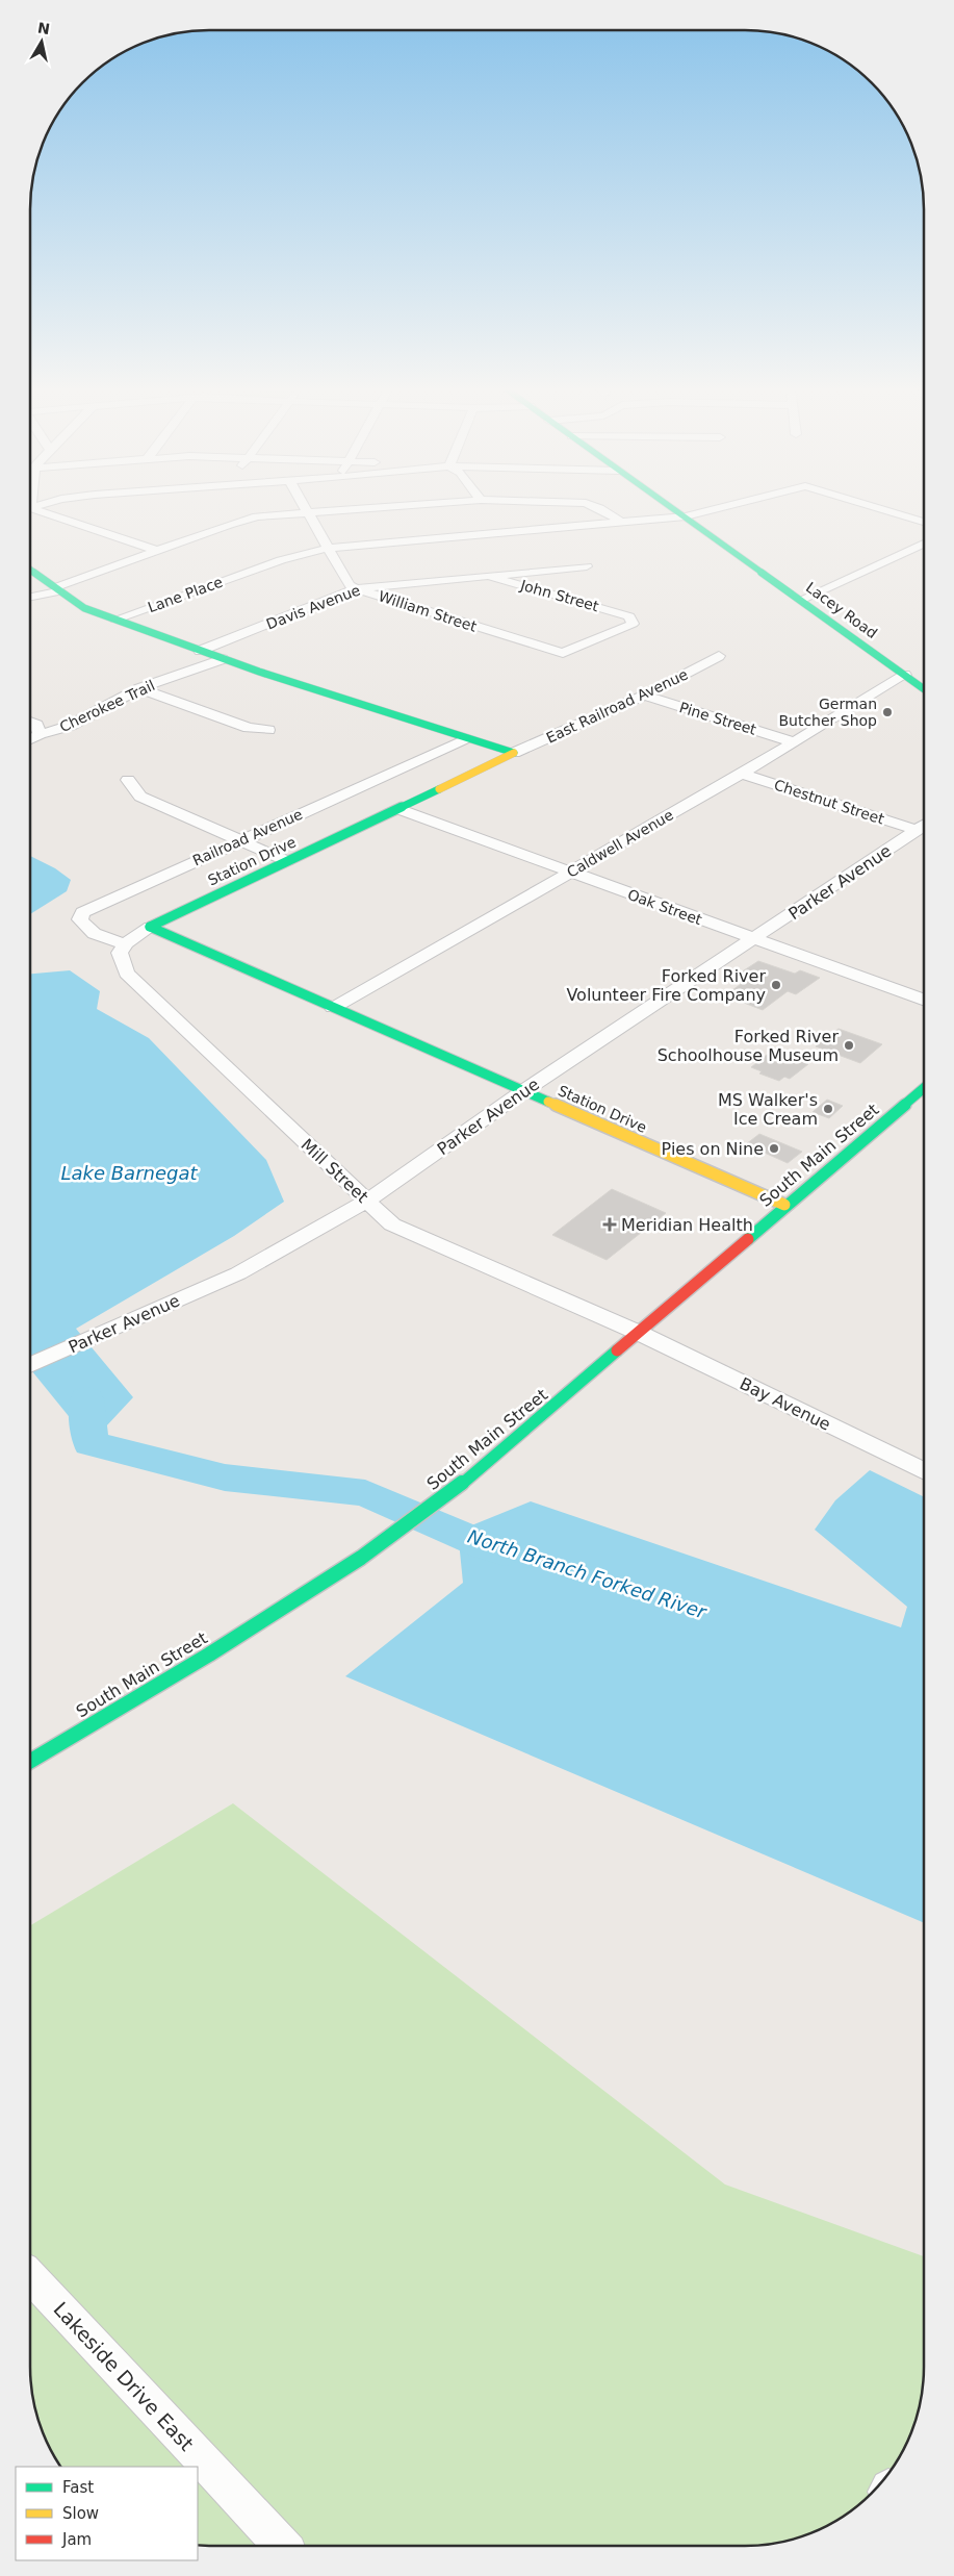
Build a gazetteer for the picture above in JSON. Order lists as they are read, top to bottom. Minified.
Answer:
{"streets":{"main road":["Lacey Road","Station Drive","South Main Street"],"street":["Lane Place","John Street","Davis Avenue","William Street","Cherokee Trail","East Railroad Avenue","Pine Street","Chestnut Street","Railroad Avenue","Caldwell Avenue","Parker Avenue","Oak Street","Mill Street","Bay Avenue","Lakeside Drive East"]},"crossings":[["Lane Place","Lacey Road"],["Lane Place","William Street"],["John Street","Davis Avenue"],["John Street","William Street"],["Davis Avenue","William Street"],["Lacey Road","Caldwell Avenue"],["East Railroad Avenue","Pine Street"],["East Railroad Avenue","Station Drive"],["Pine Street","Caldwell Avenue"],["Chestnut Street","Caldwell Avenue"],["Chestnut Street","Parker Avenue"],["Railroad Avenue","Mill Street"],["Caldwell Avenue","Station Drive"],["Caldwell Avenue","Oak Street"],["Station Drive","Parker Avenue"],["Station Drive","Oak Street"],["Station Drive","South Main Street"],["Parker Avenue","Oak Street"],["Parker Avenue","Mill Street"],["South Main Street","Mill Street"],["South Main Street","Bay Avenue"],["Mill Street","Bay Avenue"]],"water":["Lake Barnegat","North Branch Forked River"],"places":{"other":["German Butcher Shop","Forked River Volunteer Fire Company","Forked River Schoolhouse Museum","MS Walker's Ice Cream","Pies on Nine"],"health":["Meridian Health"]},"legend":["Fast","Slow","Jam"],"north":"top"}
